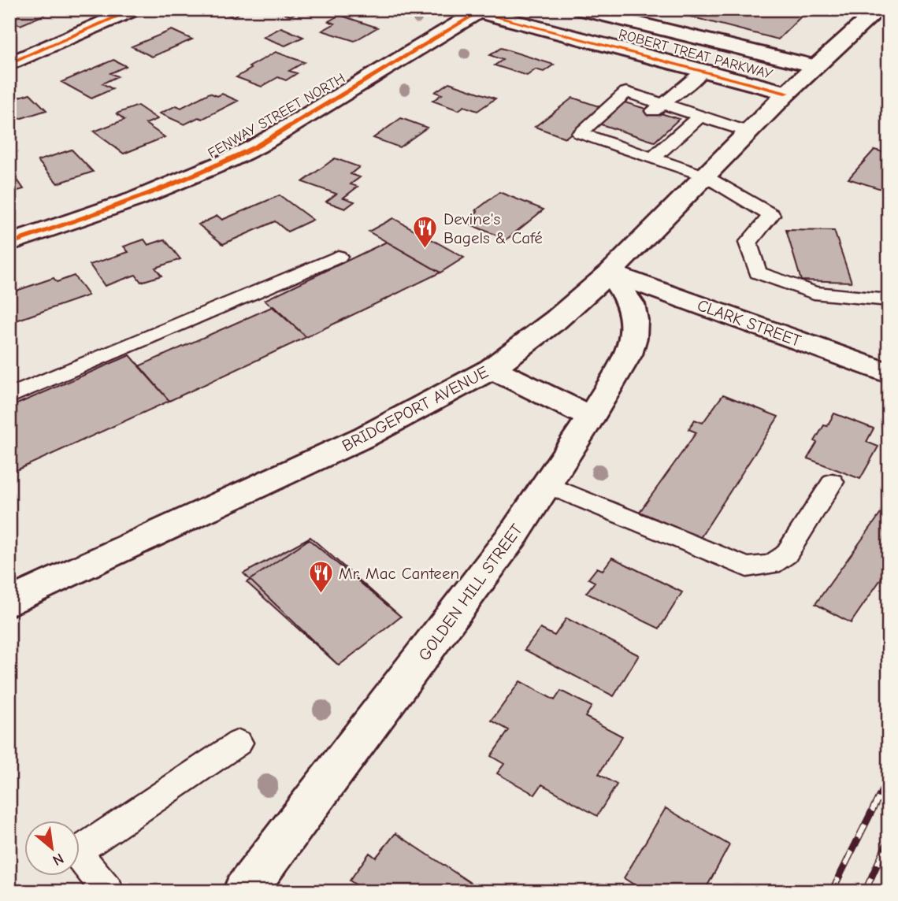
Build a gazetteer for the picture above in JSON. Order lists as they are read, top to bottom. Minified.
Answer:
{"streets":{"main road":["ROBERT TREAT PARKWAY","FENWAY STREET NORTH","CLARK STREET","BRIDGEPORT AVENUE","GOLDEN HILL STREET"]},"crossings":[["ROBERT TREAT PARKWAY","FENWAY STREET NORTH"],["ROBERT TREAT PARKWAY","BRIDGEPORT AVENUE"],["CLARK STREET","BRIDGEPORT AVENUE"],["CLARK STREET","GOLDEN HILL STREET"],["BRIDGEPORT AVENUE","GOLDEN HILL STREET"]],"places":{"restaurant":["Devine's Bagels & Café","Mr. Mac Canteen"]},"north":"bottom right"}
